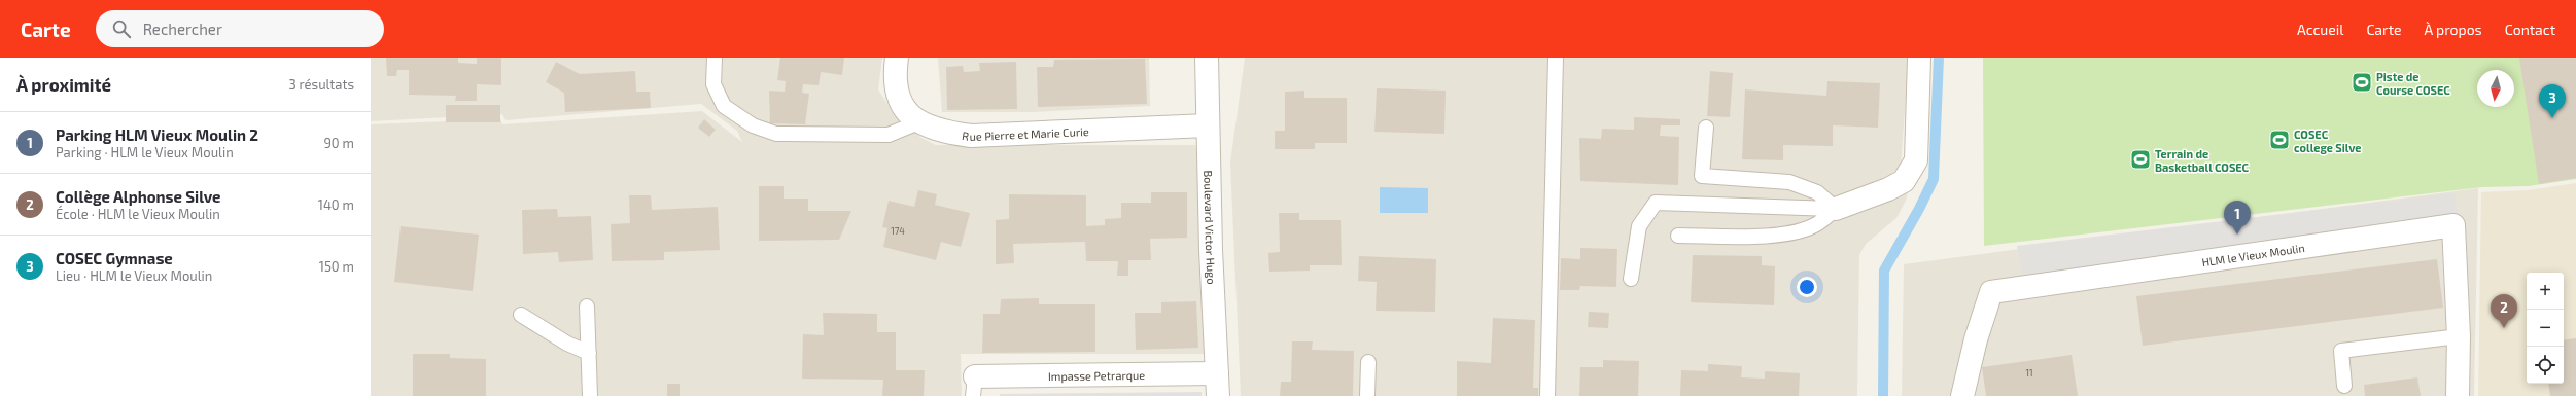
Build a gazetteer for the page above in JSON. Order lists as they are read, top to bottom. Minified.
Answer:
{"streets":{"street":["Rue Pierre et Marie Curie","Boulevard Victor Hugo","HLM le Vieux Moulin","Impasse Petrarque"]},"crossings":[["Rue Pierre et Marie Curie","Boulevard Victor Hugo"],["Boulevard Victor Hugo","Impasse Petrarque"]],"places":{"sports":["Piste de Course COSEC","COSEC college Silve","Terrain de Basketball COSEC"]},"house_numbers":["174","11"],"north":"bottom","page":{"header":"Carte","search":"Rechercher","nav":["Accueil","Carte","À propos","Contact"],"heading":["À proximité","3 résultats"],"pins":["3","1","2"],"list":[{"mark":"1","name":"Parking HLM Vieux Moulin 2","note":"Parking · HLM le Vieux Moulin","value":"90 m"},{"mark":"2","name":"Collège Alphonse Silve","note":"École · HLM le Vieux Moulin","value":"140 m"},{"mark":"3","name":"COSEC Gymnase","note":"Lieu · HLM le Vieux Moulin","value":"150 m"}],"map_buttons":["+","−"]}}
